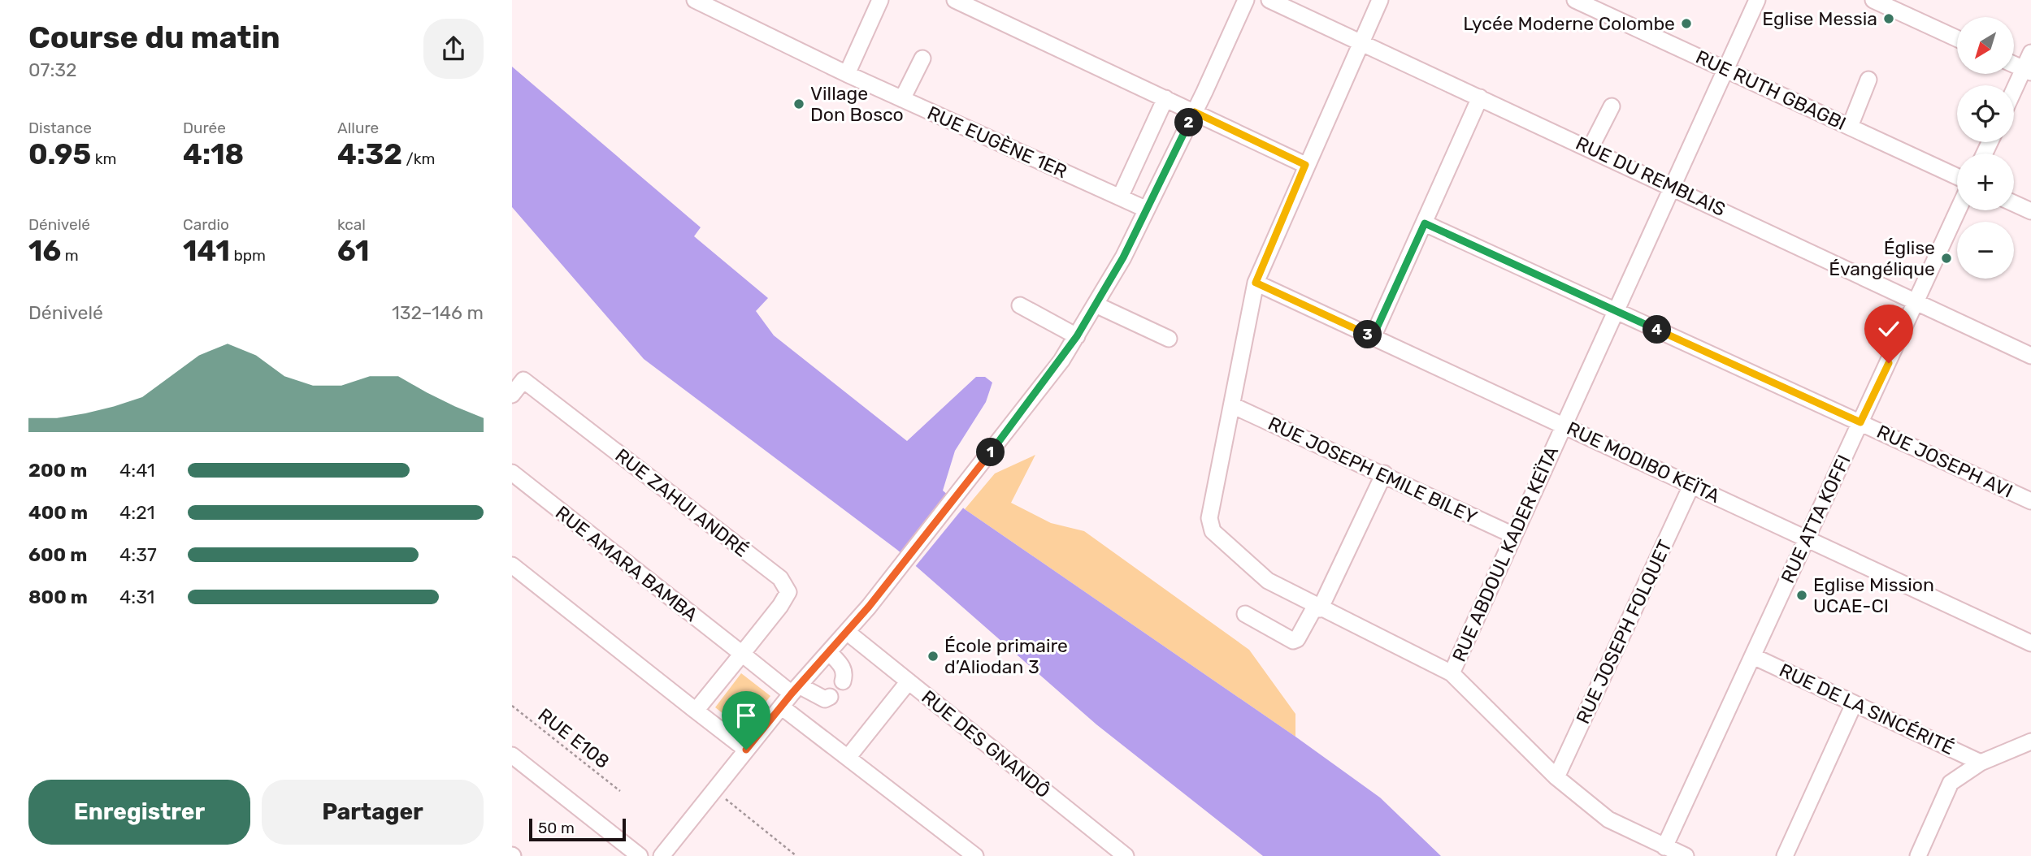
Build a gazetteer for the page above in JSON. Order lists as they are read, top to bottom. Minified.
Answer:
{"streets":{"street":["RUE RUTH GBAGBI","RUE EUGÈNE 1ER","RUE DU REMBLAIS","RUE JOSEPH AVI","RUE MODIBO KEÏTA","RUE JOSEPH EMILE BILEY","RUE ZAHUI ANDRÉ","RUE ATTA KOFFI","RUE ABDOUL KADER KEÏTA","RUE AMARA BAMBA","RUE JOSEPH FOLQUET","RUE DE LA SINCÉRITÉ","RUE DES GNANDÔ"],"path":["RUE E108"]},"crossings":[["RUE RUTH GBAGBI","RUE ABDOUL KADER KEÏTA"],["RUE DU REMBLAIS","RUE ATTA KOFFI"],["RUE DU REMBLAIS","RUE ABDOUL KADER KEÏTA"],["RUE JOSEPH AVI","RUE ATTA KOFFI"],["RUE JOSEPH AVI","RUE ABDOUL KADER KEÏTA"],["RUE MODIBO KEÏTA","RUE ATTA KOFFI"],["RUE MODIBO KEÏTA","RUE ABDOUL KADER KEÏTA"],["RUE MODIBO KEÏTA","RUE JOSEPH FOLQUET"],["RUE JOSEPH EMILE BILEY","RUE ABDOUL KADER KEÏTA"],["RUE ZAHUI ANDRÉ","RUE AMARA BAMBA"],["RUE ATTA KOFFI","RUE DE LA SINCÉRITÉ"]],"places":["Eglise Messia","Lycée Moderne Colombe","Village Don Bosco","Église Évangélique","Eglise Mission UCAE-CI","École primaire d’Aliodan 3"],"scale_bar":"50 m","north":"bottom left","page":{"heading":["Course du matin","07:32"],"map_buttons":["+","−"],"stats":[["Distance","0.95 km"],["Durée","4:18"],["Allure","4:32 /km"],["Dénivelé","16 m"],["Cardio","141 bpm"],["kcal","61"]],"pins":["2","4","3","1"],"chart":["Dénivelé","132–146 m"],"list":[{"name":"200 m","note":"4:41"},{"name":"400 m","note":"4:21"},{"name":"600 m","note":"4:37"},{"name":"800 m","note":"4:31"}],"buttons":["Enregistrer","Partager"],"scale":"50 m"}}
